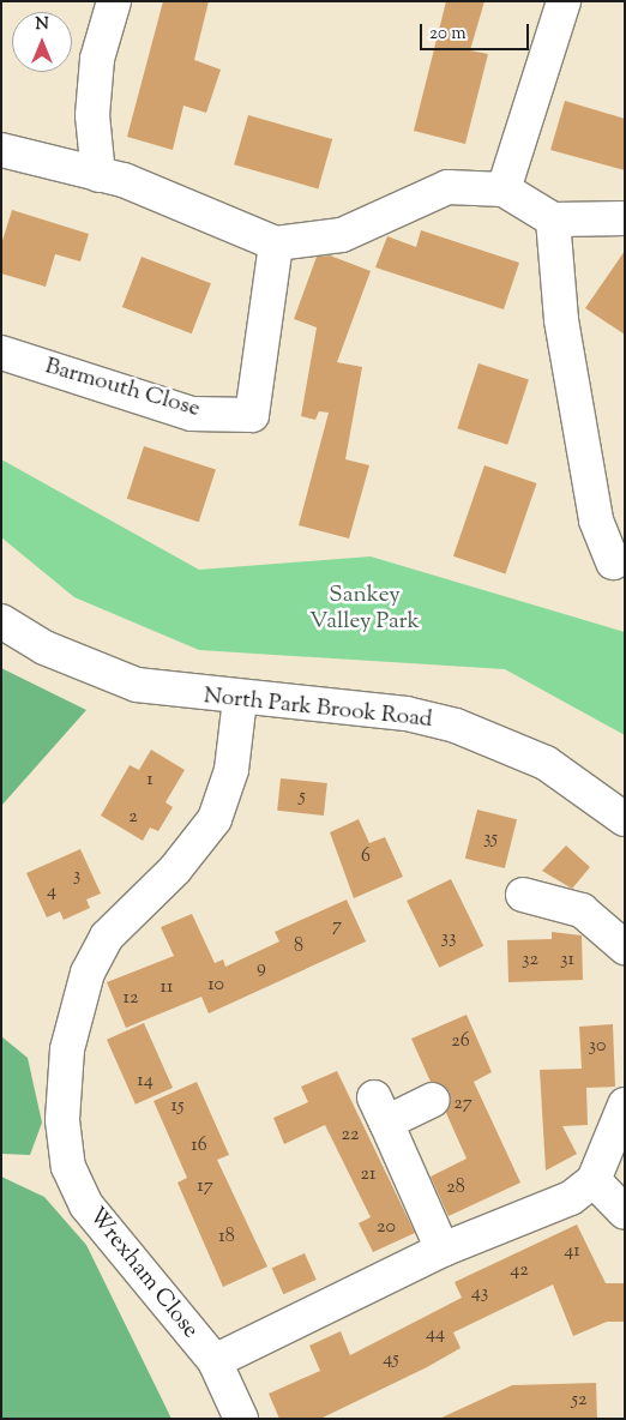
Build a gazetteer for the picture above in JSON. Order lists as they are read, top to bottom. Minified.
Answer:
{"streets":{"street":["Barmouth Close","North Park Brook Road","Wrexham Close"]},"crossings":[["North Park Brook Road","Wrexham Close"]],"parks":["Sankey Valley Park"],"house_numbers":["1","5","2","35","6","3","4","7","33","8","32","31","9","10","11","12","26","30","14","27","15","22","16","21","17","28","20","18","41","42","43","44","45","52"],"scale_bar":"20 m","north":"top"}
